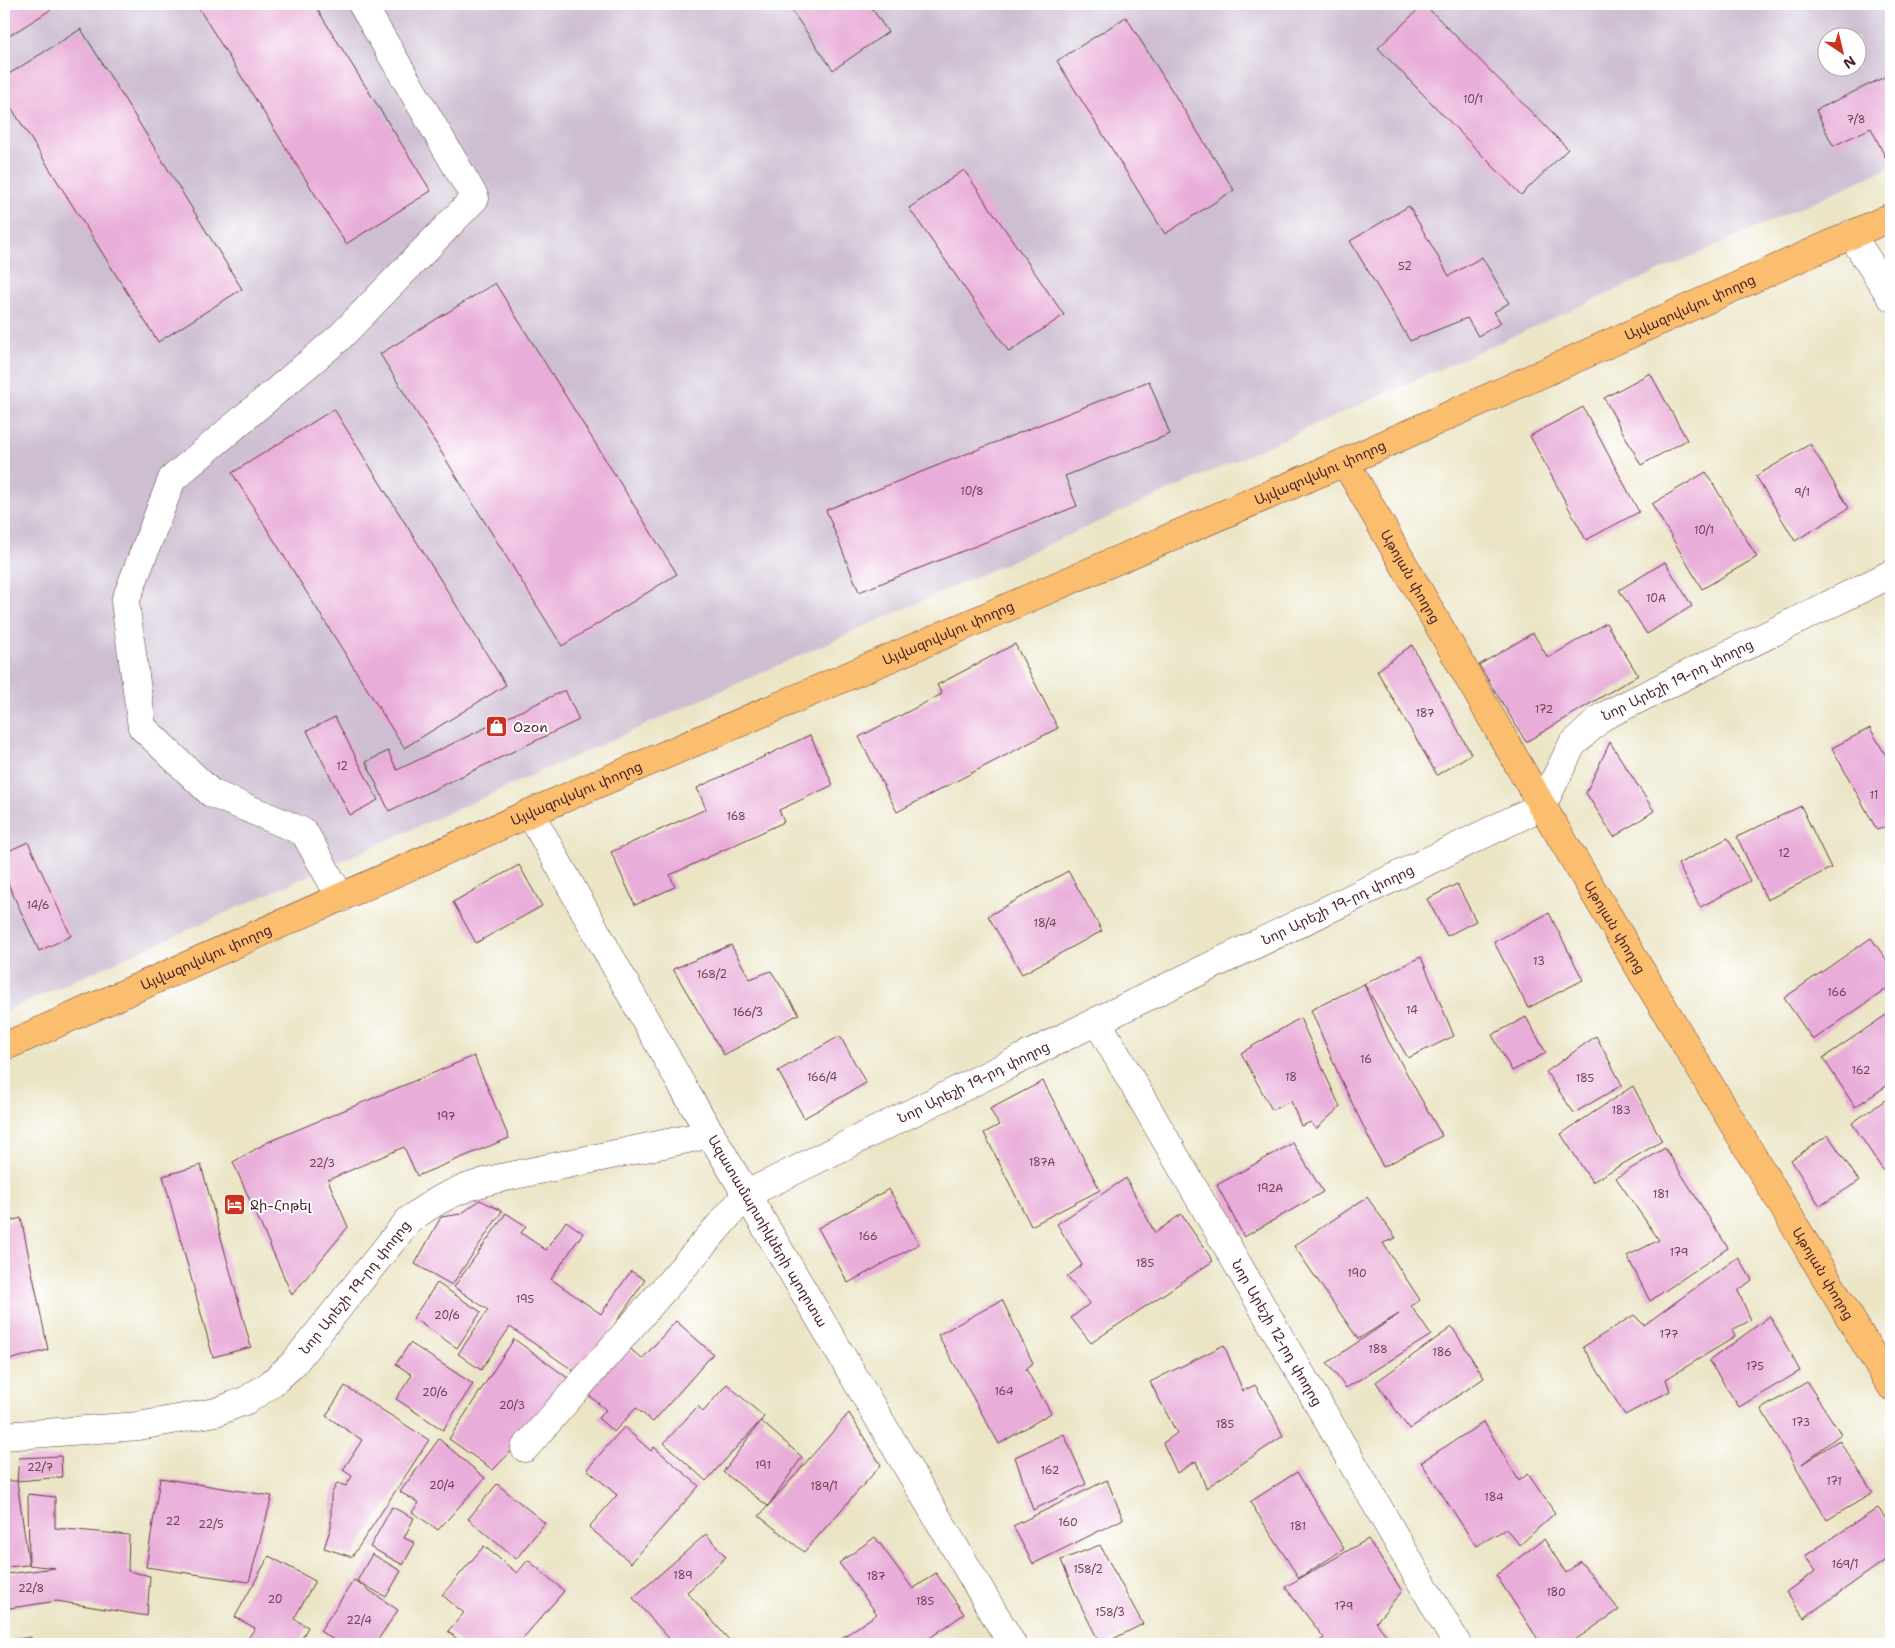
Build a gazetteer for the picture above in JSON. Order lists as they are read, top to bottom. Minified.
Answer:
{"streets":{"main road":["Այվազովսկու փողոց","Աթոյան փողոց"],"street":["Նոր Արեշի 19-րդ փողոց","Ազատամարտիկների պողոտա","Նոր Արեշի 12-րդ փողոց"]},"crossings":[["Այվազովսկու փողոց","Աթոյան փողոց"],["Այվազովսկու փողոց","Ազատամարտիկների պողոտա"],["Աթոյան փողոց","Նոր Արեշի 19-րդ փողոց"],["Նոր Արեշի 19-րդ փողոց","Ազատամարտիկների պողոտա"],["Նոր Արեշի 19-րդ փողոց","Նոր Արեշի 12-րդ փողոց"]],"places":{"shop":["Ozon"],"hotel":["Ջի-Հոթել"]},"house_numbers":["10/1","7/8","52","10/8","9/1","10/1","10A","172","187","12","11","168","12","14/6","18/4","13","168/2","166","14","166/3","16","162","166/4","18","185","183","197","187A","22/3","192A","181","166","179","185","190","195","20/6","177","188","186","175","164","20/6","20/3","173","185","191","22/7","162","171","20/4","189/1","184","22","160","22/5","181","169/1","158/2","189","187","22/8","180","20","185","179","158/3","22/4"],"north":"bottom right"}
